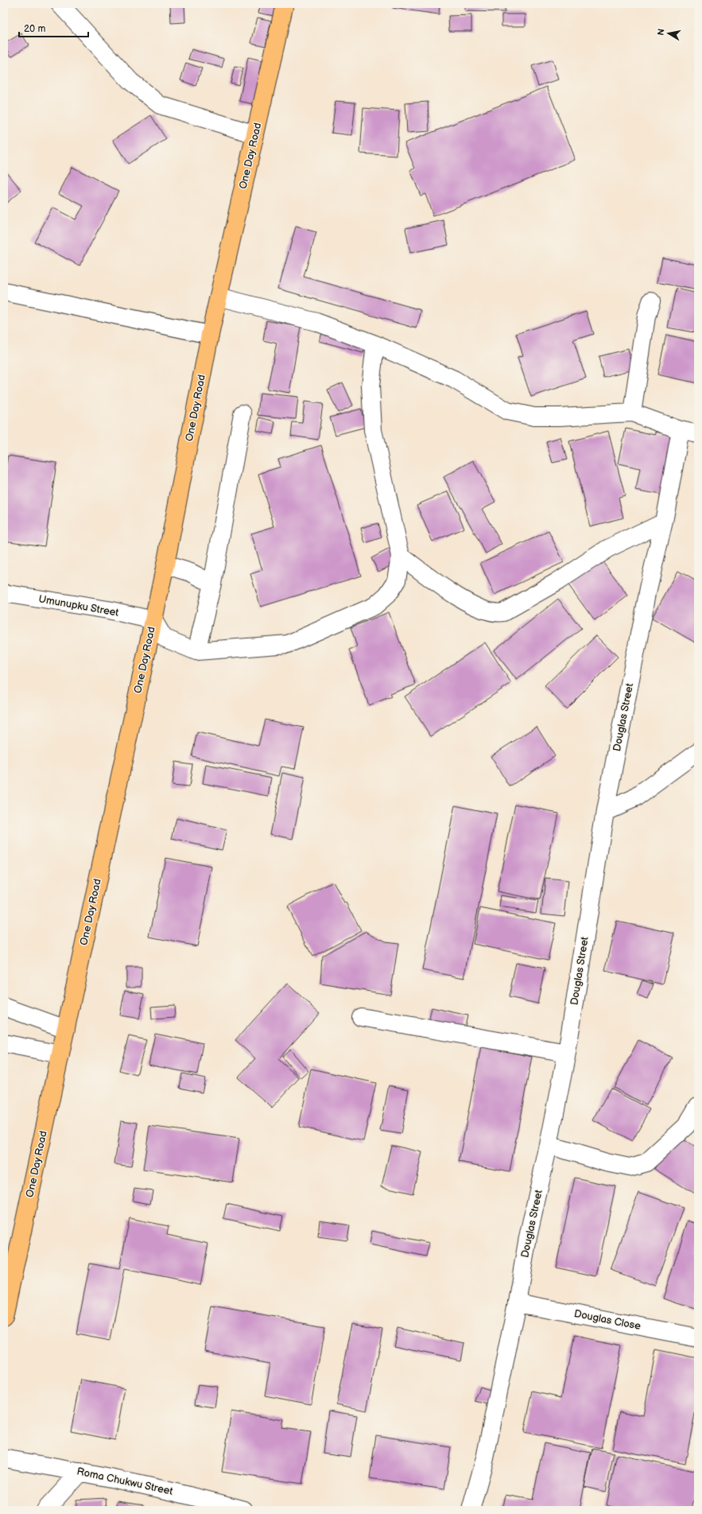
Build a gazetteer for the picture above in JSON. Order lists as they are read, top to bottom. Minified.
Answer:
{"streets":{"main road":["One Day Road"],"street":["Umunupku Street","Douglas Street","Douglas Close","Roma Chukwu Street"]},"crossings":[["One Day Road","Umunupku Street"],["Douglas Street","Douglas Close"]],"scale_bar":"20 m","north":"left"}
